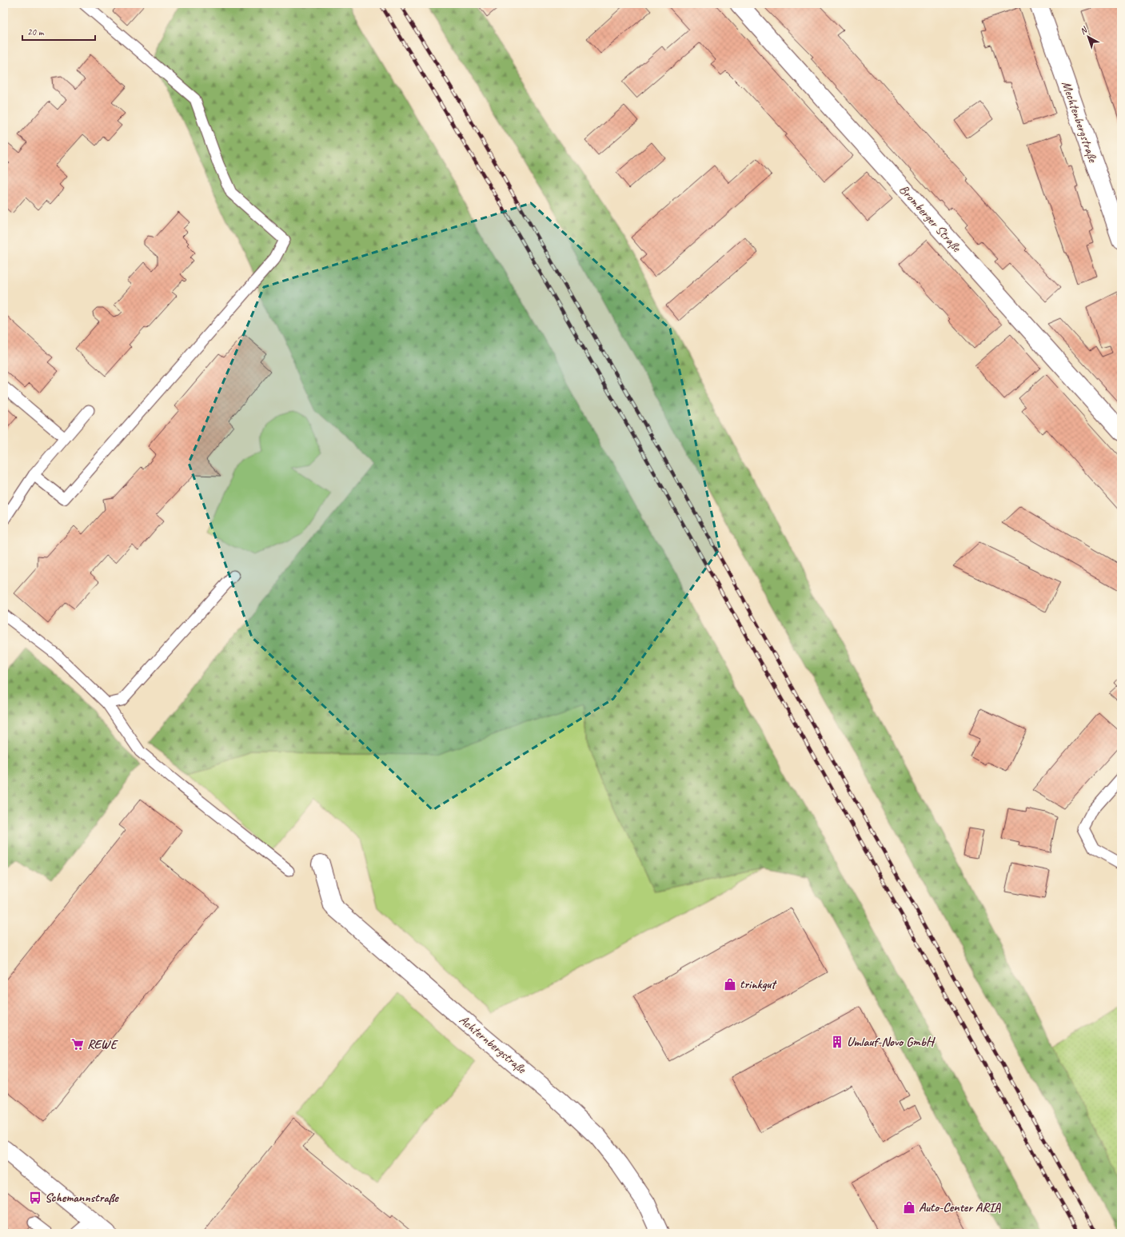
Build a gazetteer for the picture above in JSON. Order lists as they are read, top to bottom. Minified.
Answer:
{"streets":{"street":["Mechtenbergstraße","Bromberger Straße","Achternbergstraße"]},"places":{"shop":["trinkgut","Auto-Center ARIA"],"building":["Umlauf-Novo GmbH"],"supermarket":["REWE"],"bus stop":["Schemannstraße"]},"scale_bar":"20 m","north":"top left"}
